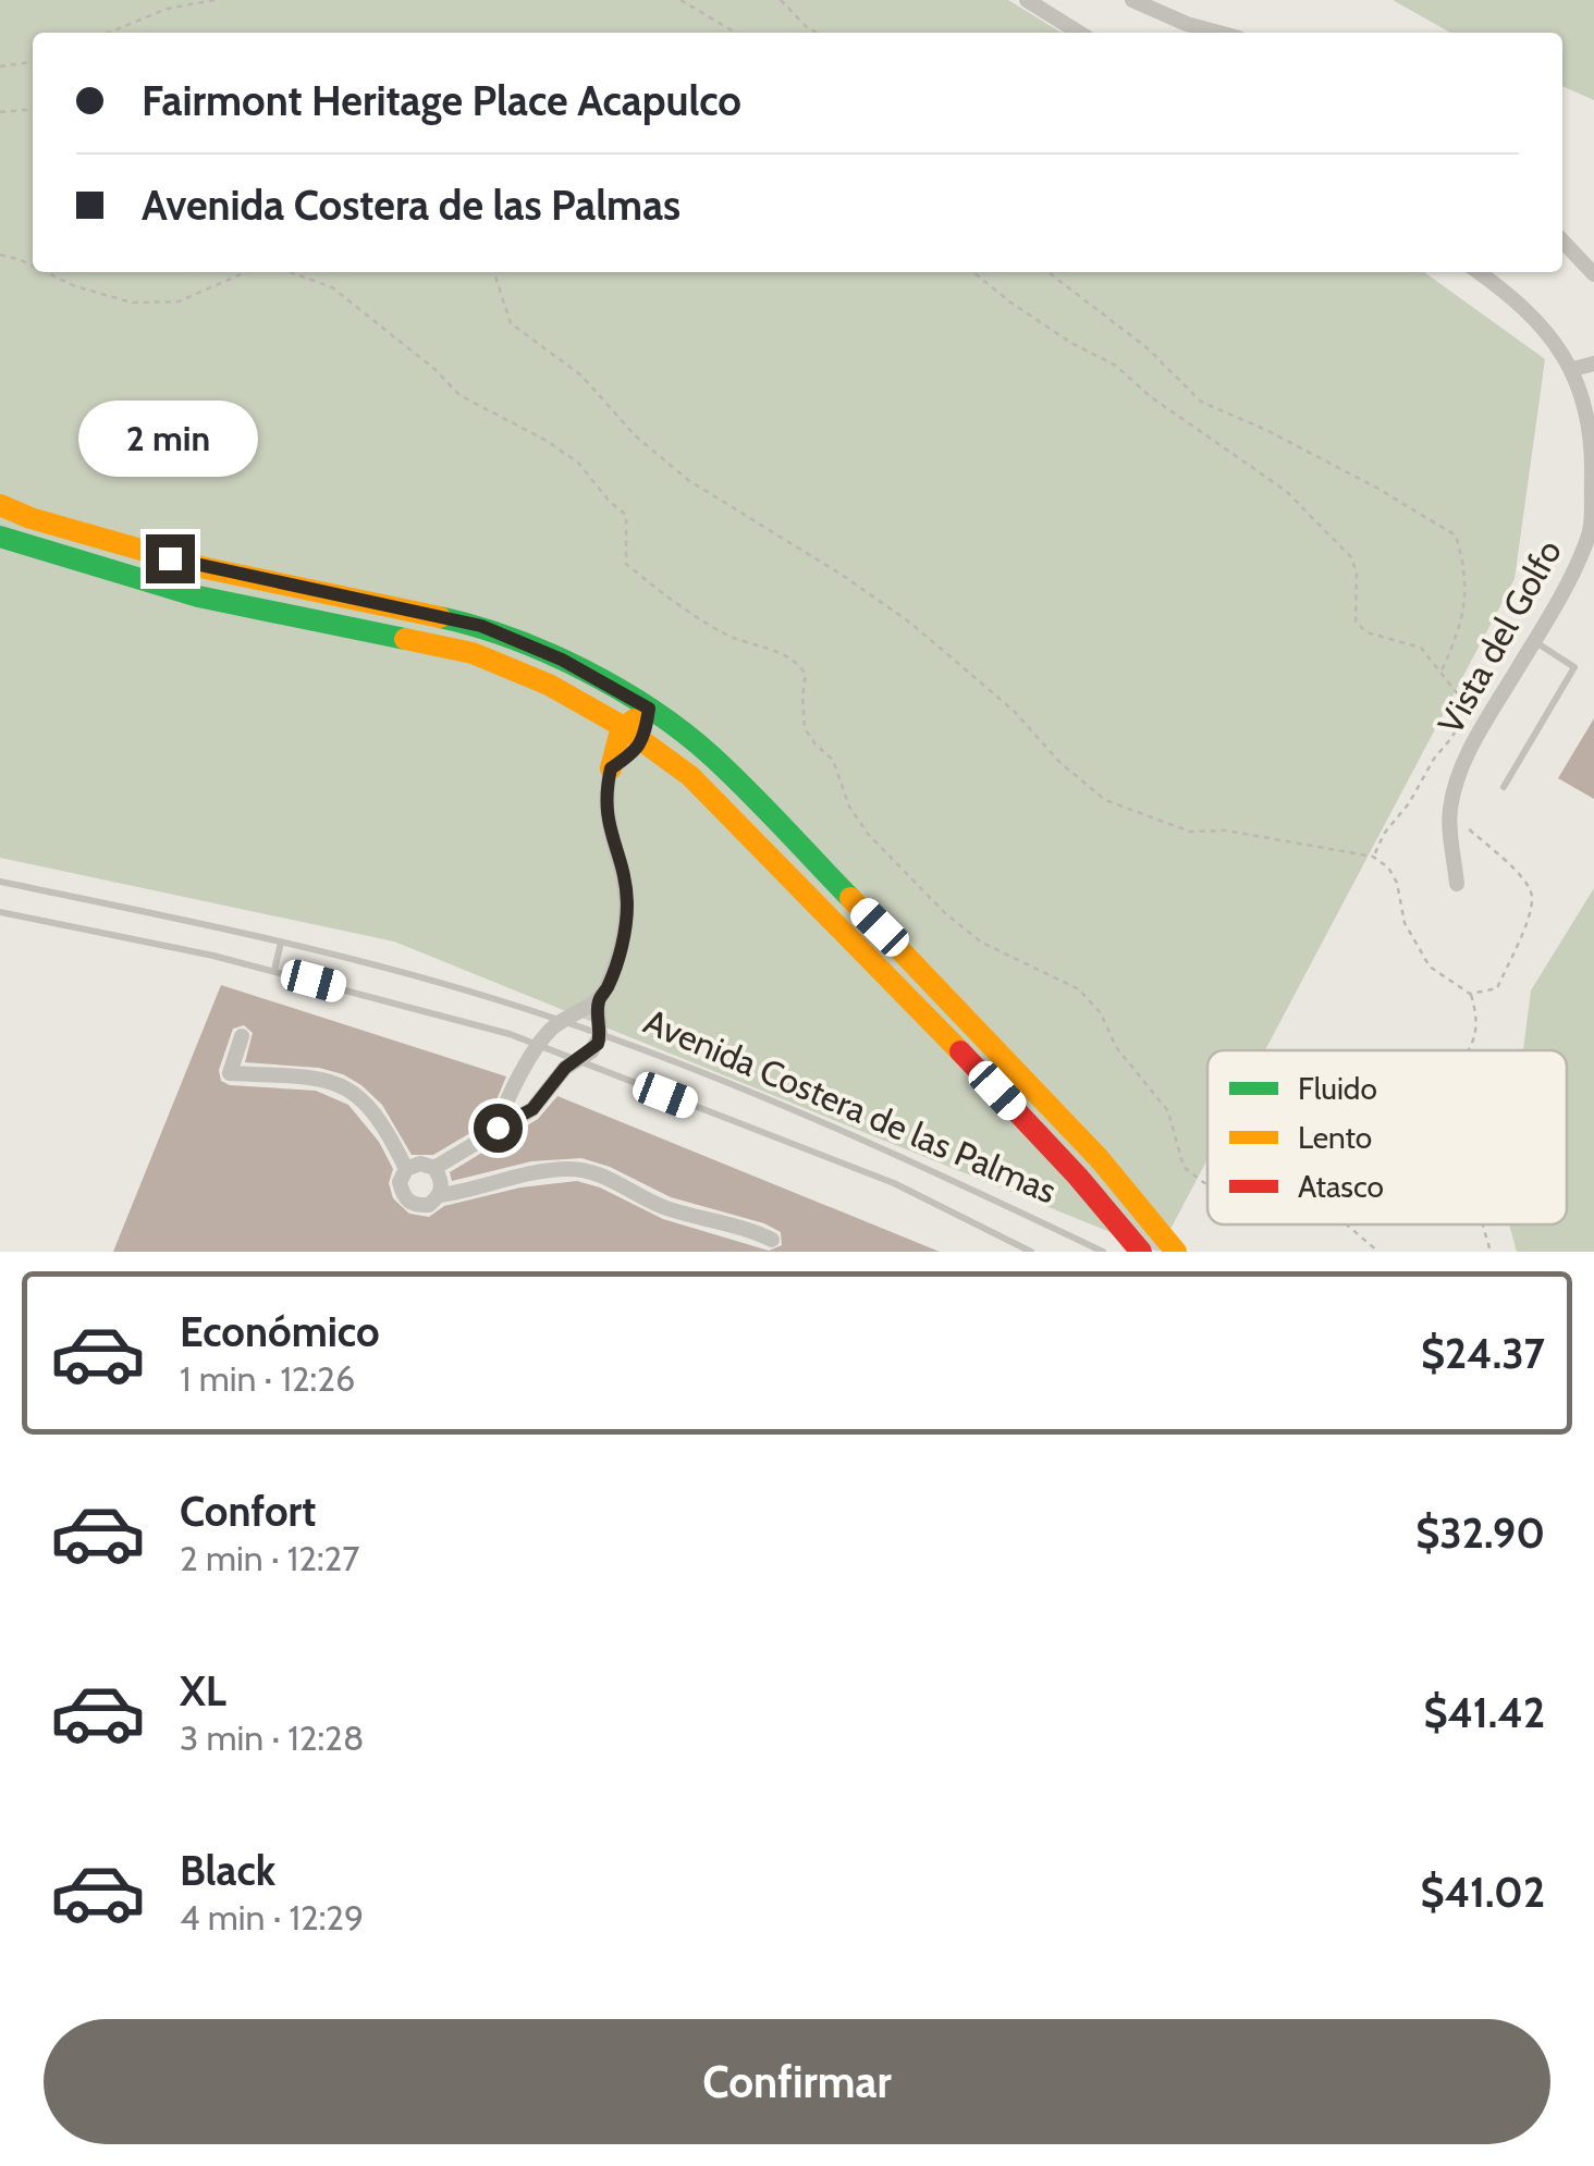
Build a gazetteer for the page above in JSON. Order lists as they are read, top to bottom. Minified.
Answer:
{"streets":{"main road":["Avenida Costera de las Palmas"],"street":["Vista del Golfo"]},"legend":["Fluido","Lento","Atasco"],"page":{"banner":["Fairmont Heritage Place Acapulco","Avenida Costera de las Palmas"],"bubble":"2 min","list":[{"name":"Económico","note":"1 min · 12:26","value":"$24.37"},{"name":"Confort","note":"2 min · 12:27","value":"$32.90"},{"name":"XL","note":"3 min · 12:28","value":"$41.42"},{"name":"Black","note":"4 min · 12:29","value":"$41.02"}],"buttons":"Confirmar"}}
